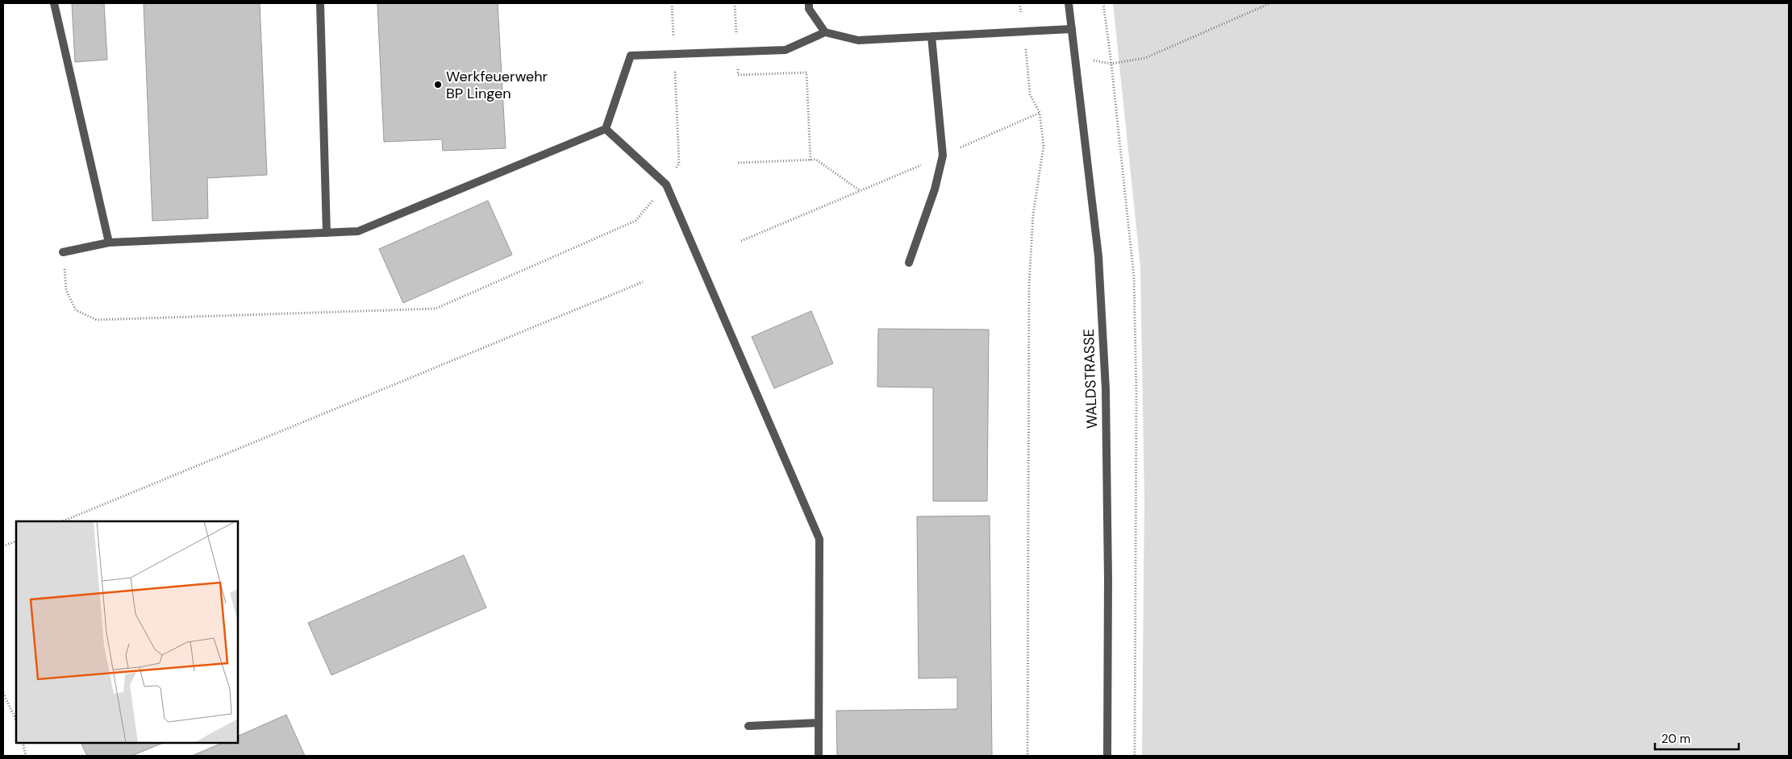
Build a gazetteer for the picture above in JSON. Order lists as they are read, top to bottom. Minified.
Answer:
{"streets":{"street":["WALDSTRASSE"]},"places":["Werkfeuerwehr BP Lingen"],"scale_bar":"20 m"}
